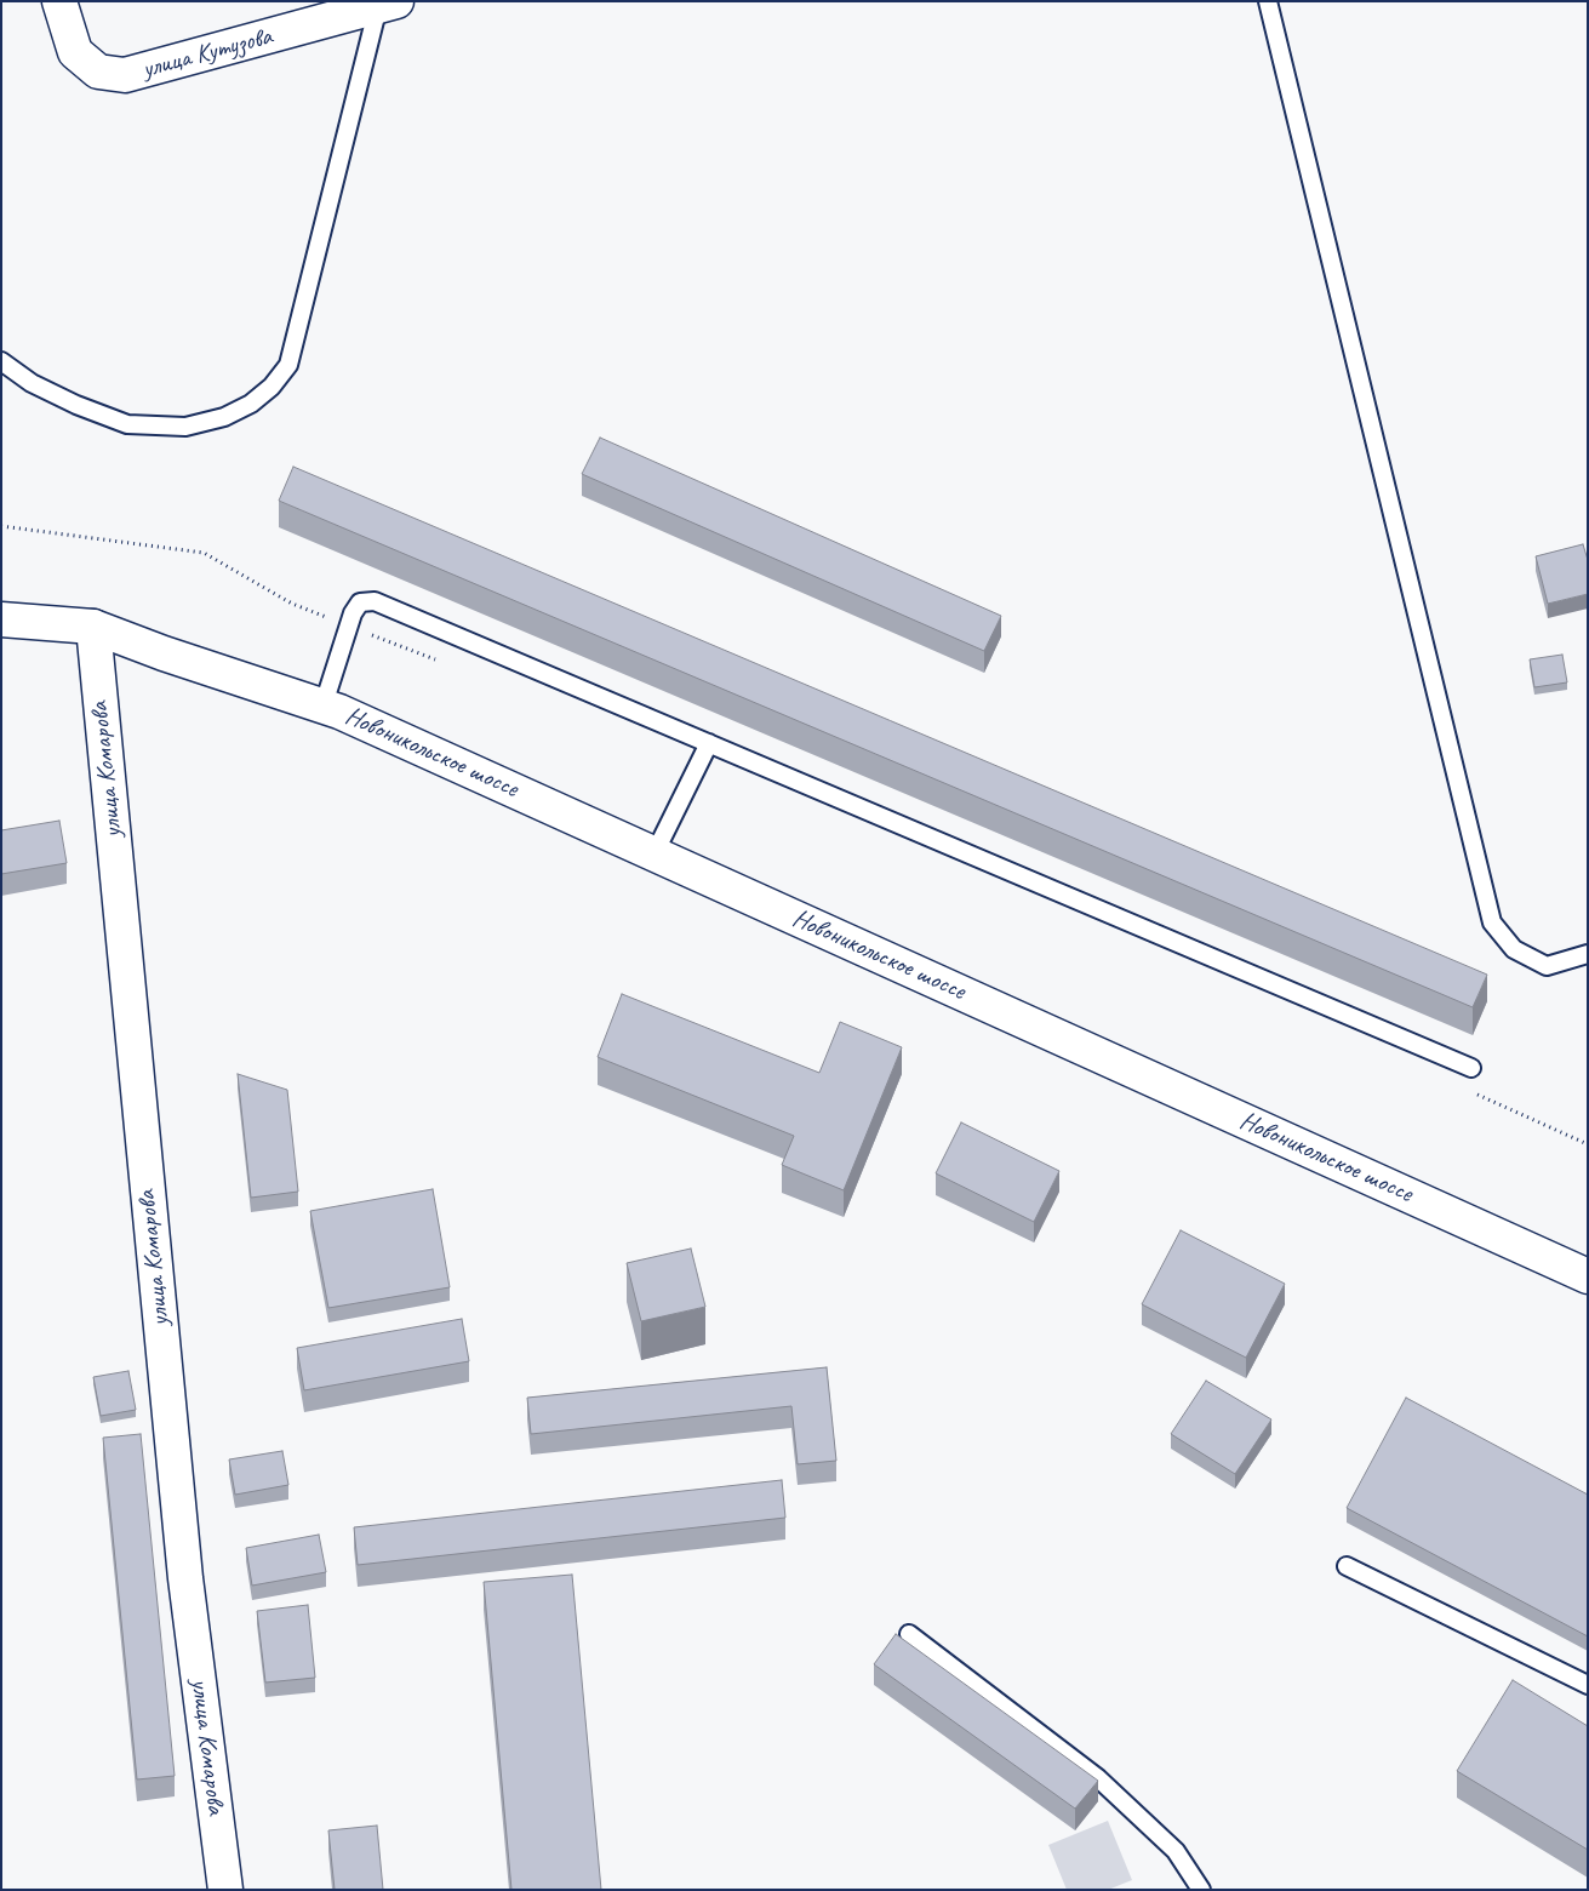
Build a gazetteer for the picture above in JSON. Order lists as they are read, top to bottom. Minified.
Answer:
{"streets":{"main road":["улица Кутузова","Новоникольское шоссе","улица Комарова"]},"crossings":[["Новоникольское шоссе","улица Комарова"]]}
